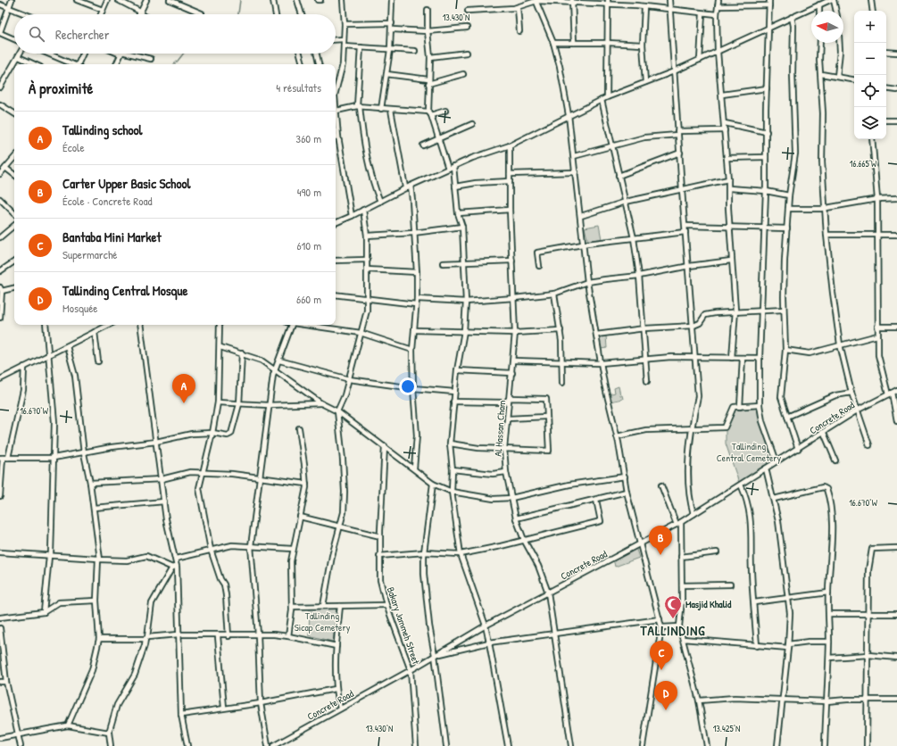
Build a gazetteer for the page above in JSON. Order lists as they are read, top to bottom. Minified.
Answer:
{"streets":{"street":["Concrete Road","Al Hassan Cham","Bakary Jammeh Street"]},"crossings":[["Concrete Road","Al Hassan Cham"],["Concrete Road","Bakary Jammeh Street"]],"districts":["TALLINDING"],"parks":["Tallinding Central Cemetery","Tallinding Sicap Cemetery"],"places":{"mosque":["Masjid Khalid"]},"north":"left","page":{"map_buttons":["+","−"],"search":"Rechercher","heading":["À proximité","4 résultats"],"list":[{"mark":"A","name":"Tallinding school","note":"École","value":"360 m"},{"mark":"B","name":"Carter Upper Basic School","note":"École · Concrete Road","value":"490 m"},{"mark":"C","name":"Bantaba Mini Market","note":"Supermarché","value":"610 m"},{"mark":"D","name":"Tallinding Central Mosque","note":"Mosquée","value":"660 m"}],"pins":["A","B","C","D"]},"coordinates":["13.430°N","16.665°W","16.670°W","13.425°N"]}
